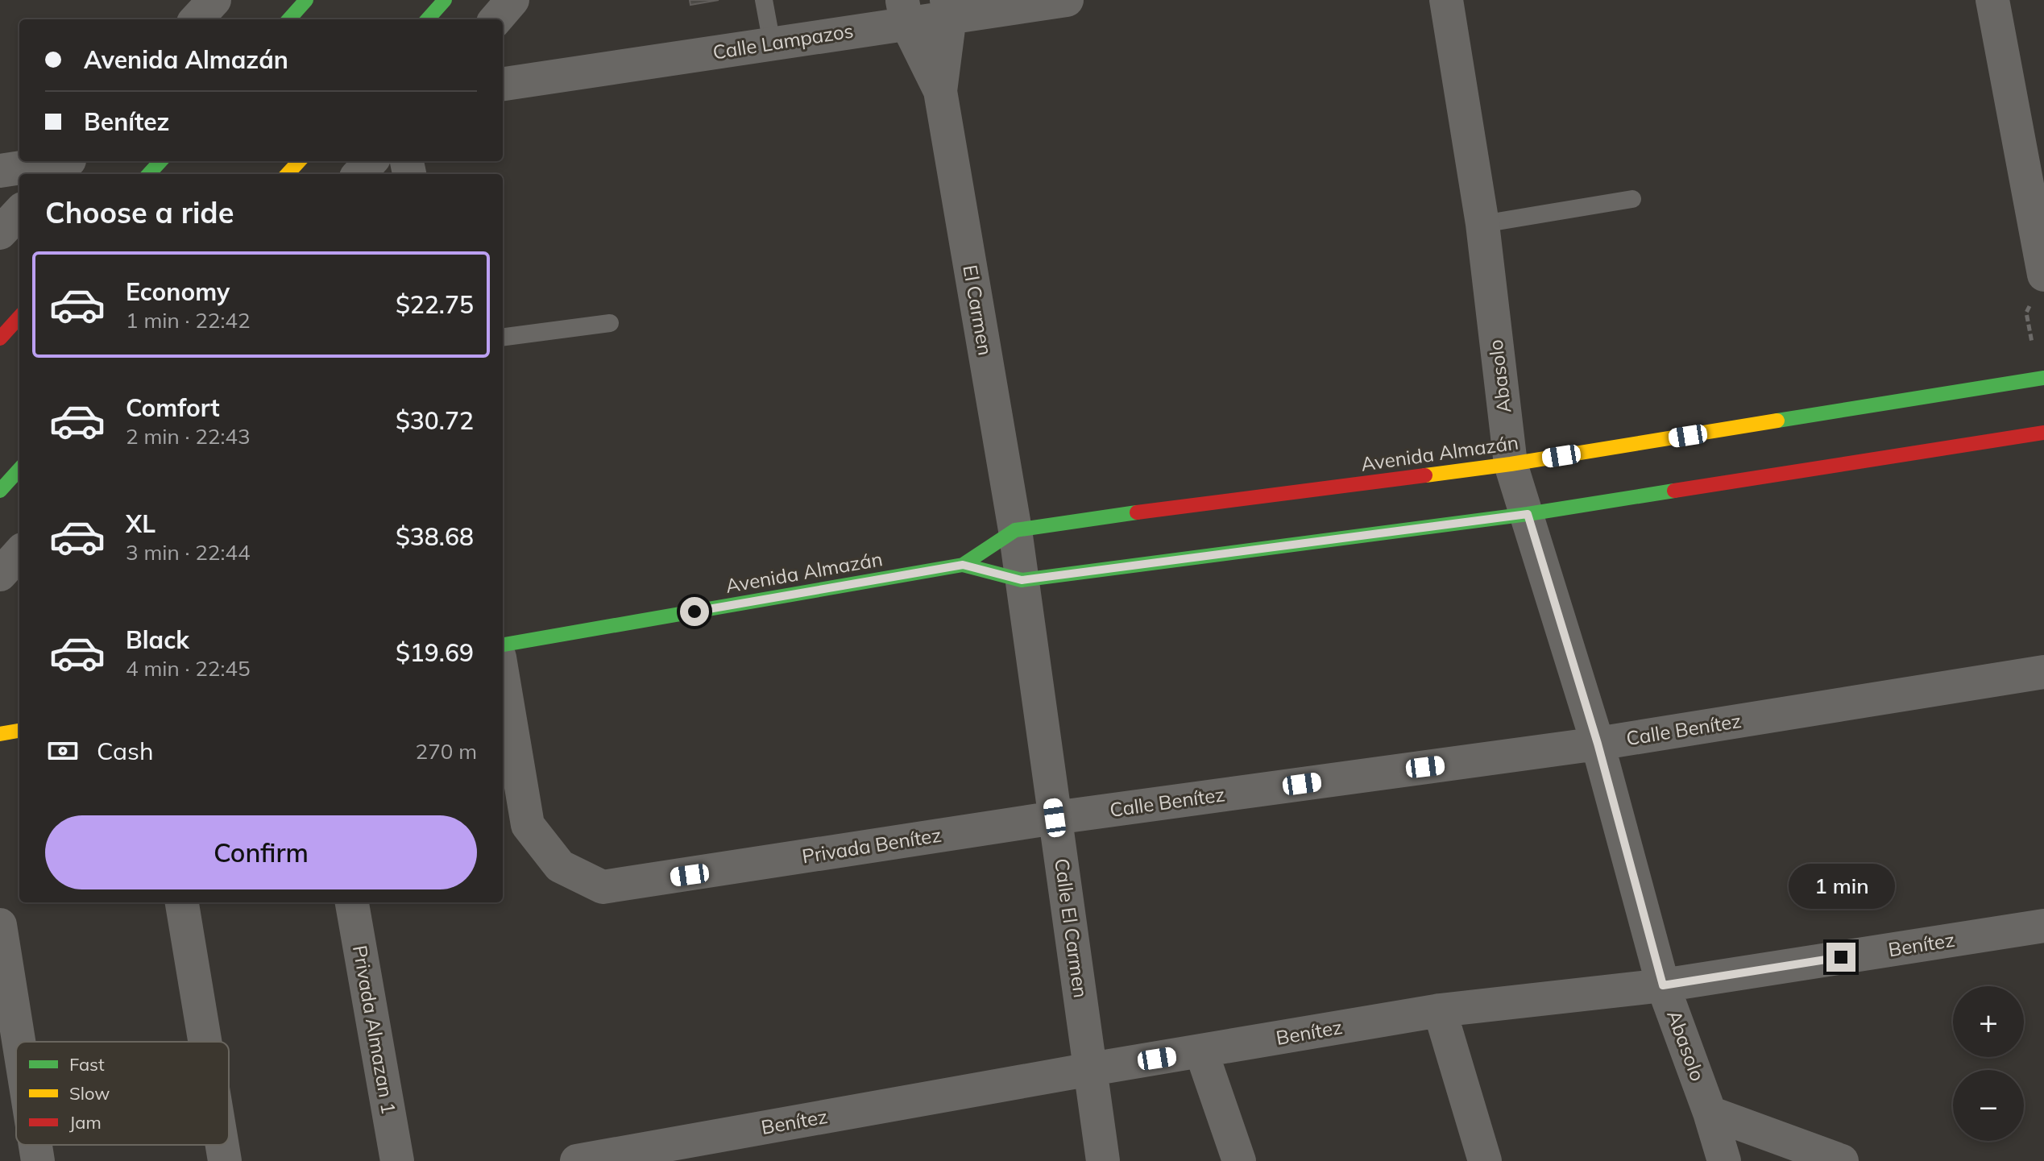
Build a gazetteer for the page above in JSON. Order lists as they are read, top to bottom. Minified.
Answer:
{"streets":{"main road":["Avenida Almazán"],"street":["Calle Lampazos","El Carmen","Abasolo","Calle Benítez","Privada Benítez","Calle El Carmen","Benítez","Privada Almazan 1"]},"crossings":[["Calle Lampazos","El Carmen"],["El Carmen","Avenida Almazán"],["El Carmen","Calle El Carmen"],["Abasolo","Avenida Almazán"],["Abasolo","Calle Benítez"],["Abasolo","Benítez"],["Avenida Almazán","Calle El Carmen"],["Calle Benítez","Privada Benítez"],["Calle Benítez","Calle El Carmen"],["Privada Benítez","Calle El Carmen"],["Calle El Carmen","Benítez"]],"legend":["Fast","Slow","Jam"],"page":{"banner":["Avenida Almazán","Benítez"],"heading":"Choose a ride","list":[{"name":"Economy","note":"1 min · 22:42","value":"$22.75"},{"name":"Comfort","note":"2 min · 22:43","value":"$30.72"},{"name":"XL","note":"3 min · 22:44","value":"$38.68"},{"name":"Black","note":"4 min · 22:45","value":"$19.69"}],"pay":["Cash","270 m"],"buttons":"Confirm","bubble":"1 min","map_buttons":["+","−"]}}
